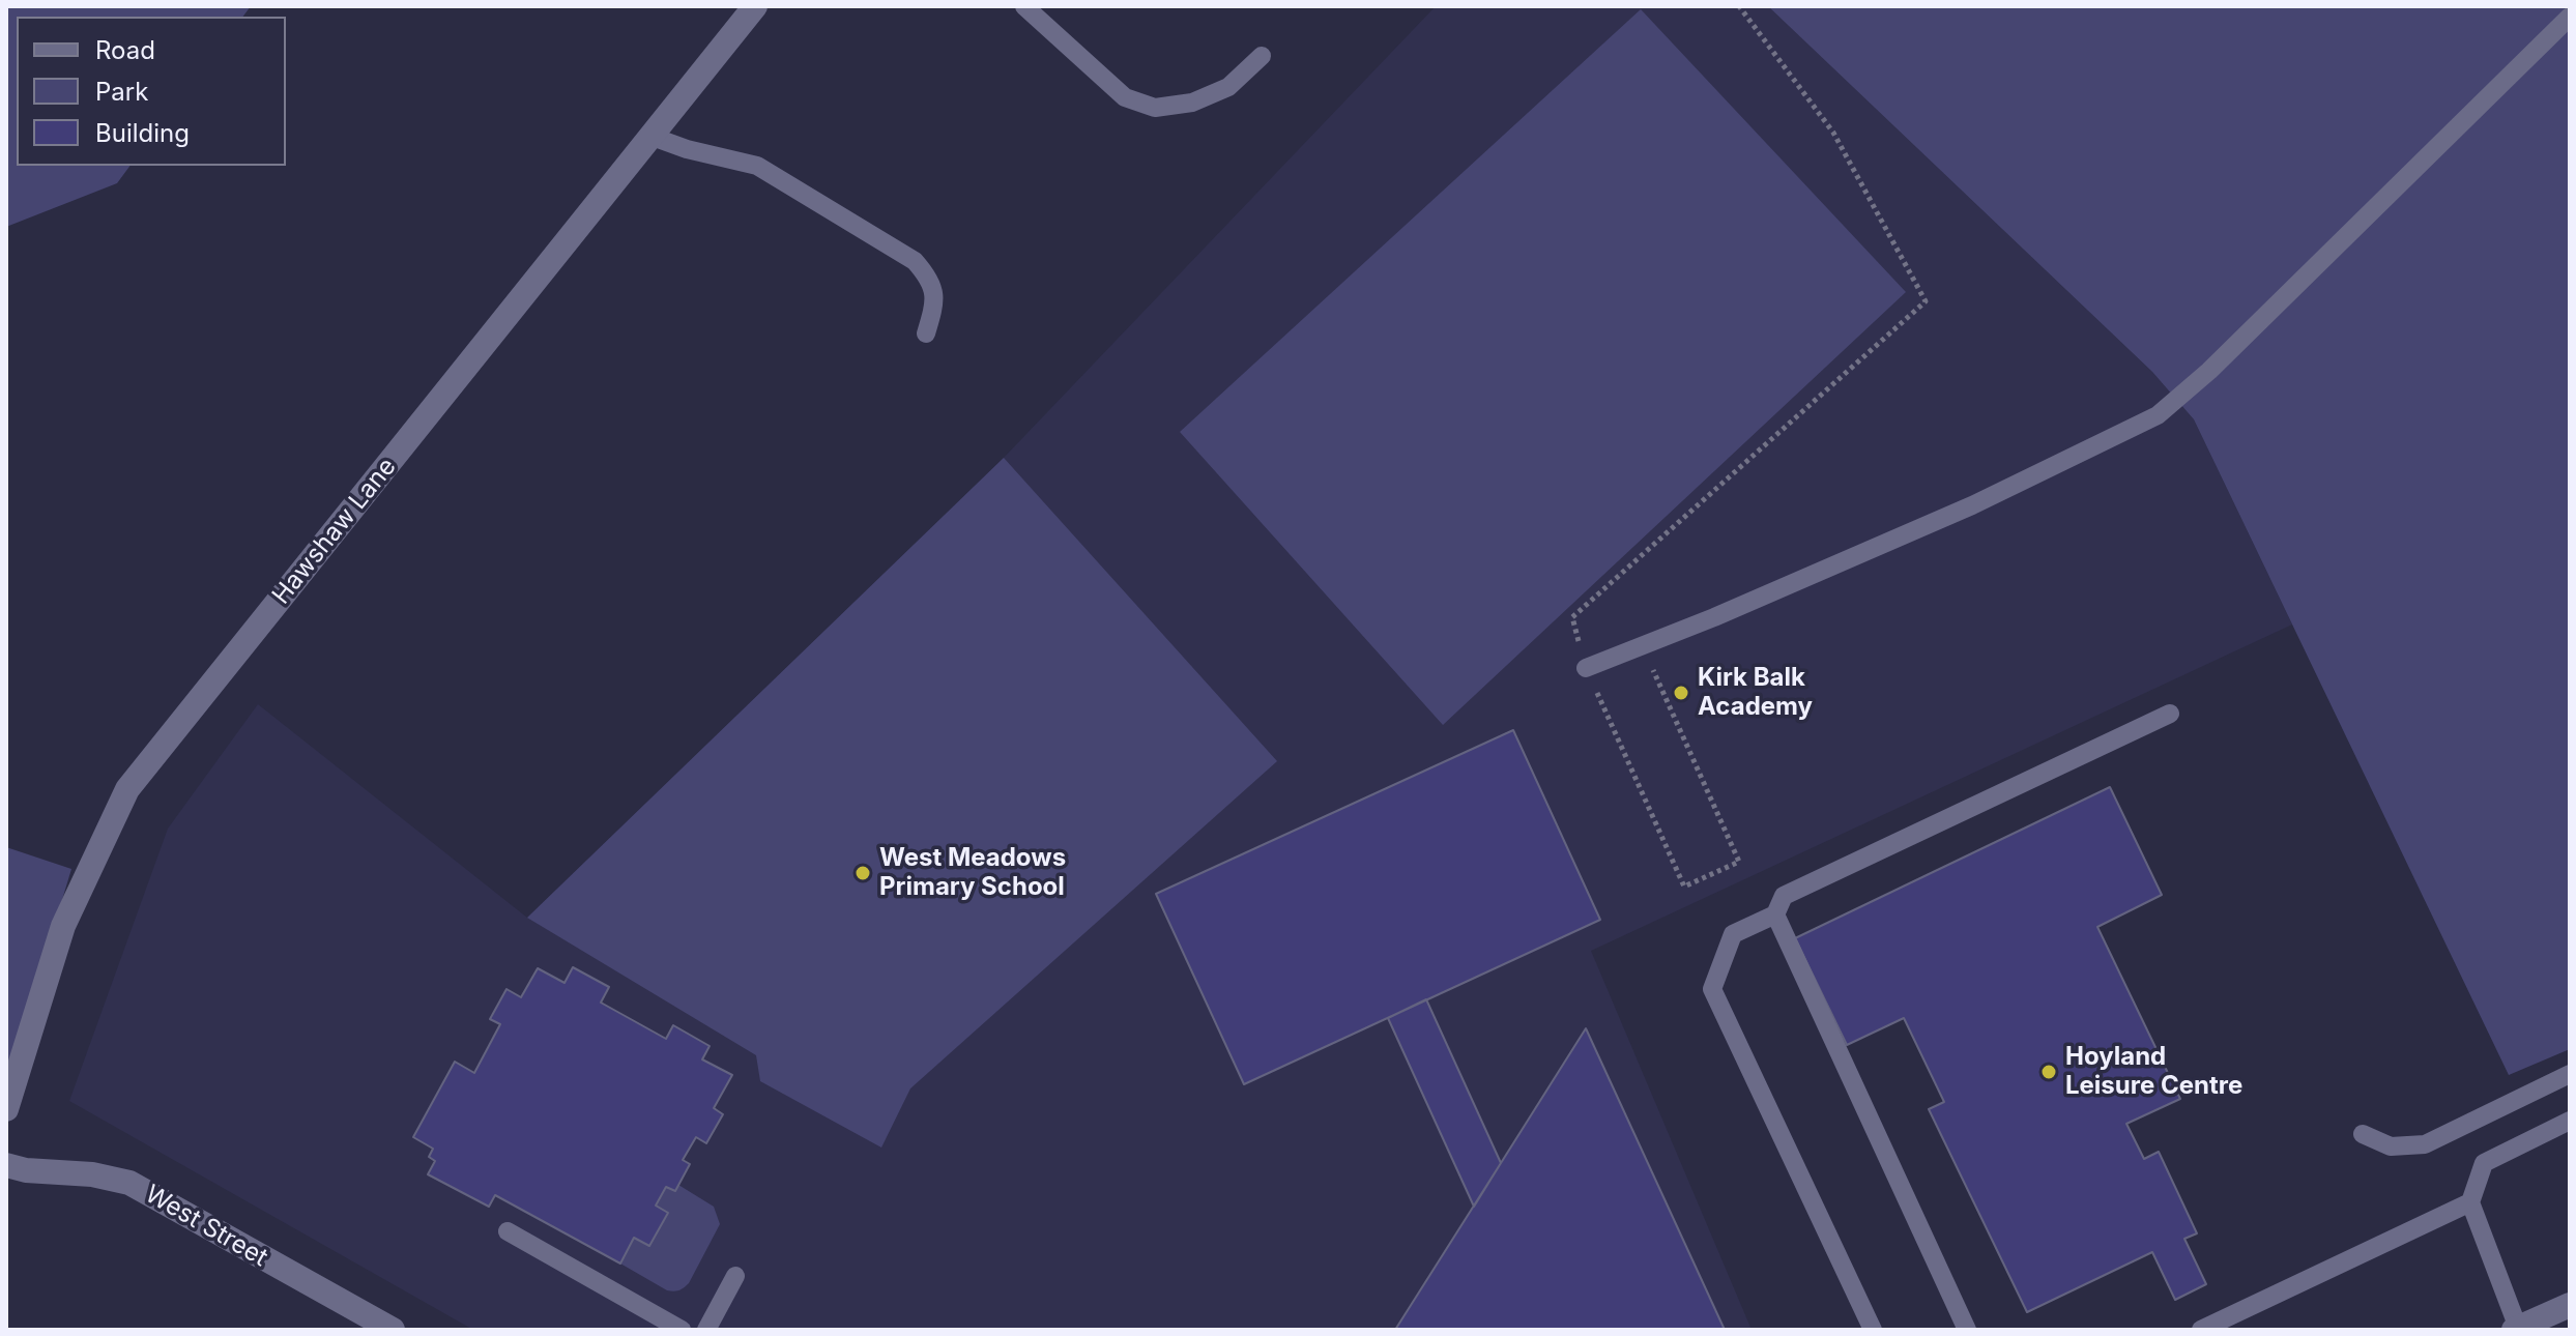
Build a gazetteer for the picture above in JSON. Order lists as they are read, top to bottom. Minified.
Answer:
{"streets":{"main road":["Hawshaw Lane","West Street"]},"places":["Kirk Balk Academy","West Meadows Primary School","Hoyland Leisure Centre"],"legend":["Road","Park","Building"]}
